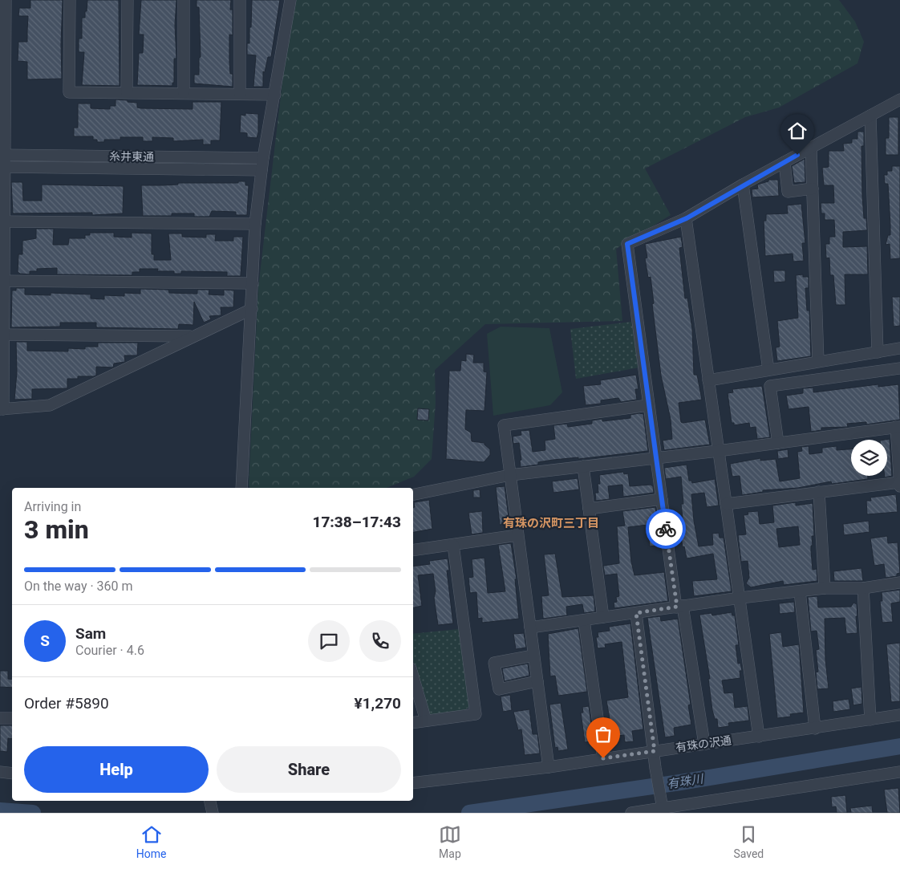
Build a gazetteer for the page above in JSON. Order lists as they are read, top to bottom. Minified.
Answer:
{"streets":{"street":["糸井東通","有珠の沢通"]},"districts":["有珠の沢町三丁目"],"water":["有珠川"],"page":{"heading":["3 min","Arriving in","17:38–17:43"],"panel":["Sam","Courier · 4.6","Order #5890","¥1,270"],"bar":"On the way · 360 m","round":"S","buttons":["Help","Share"],"tabs":["Home","Map","Saved"]}}
